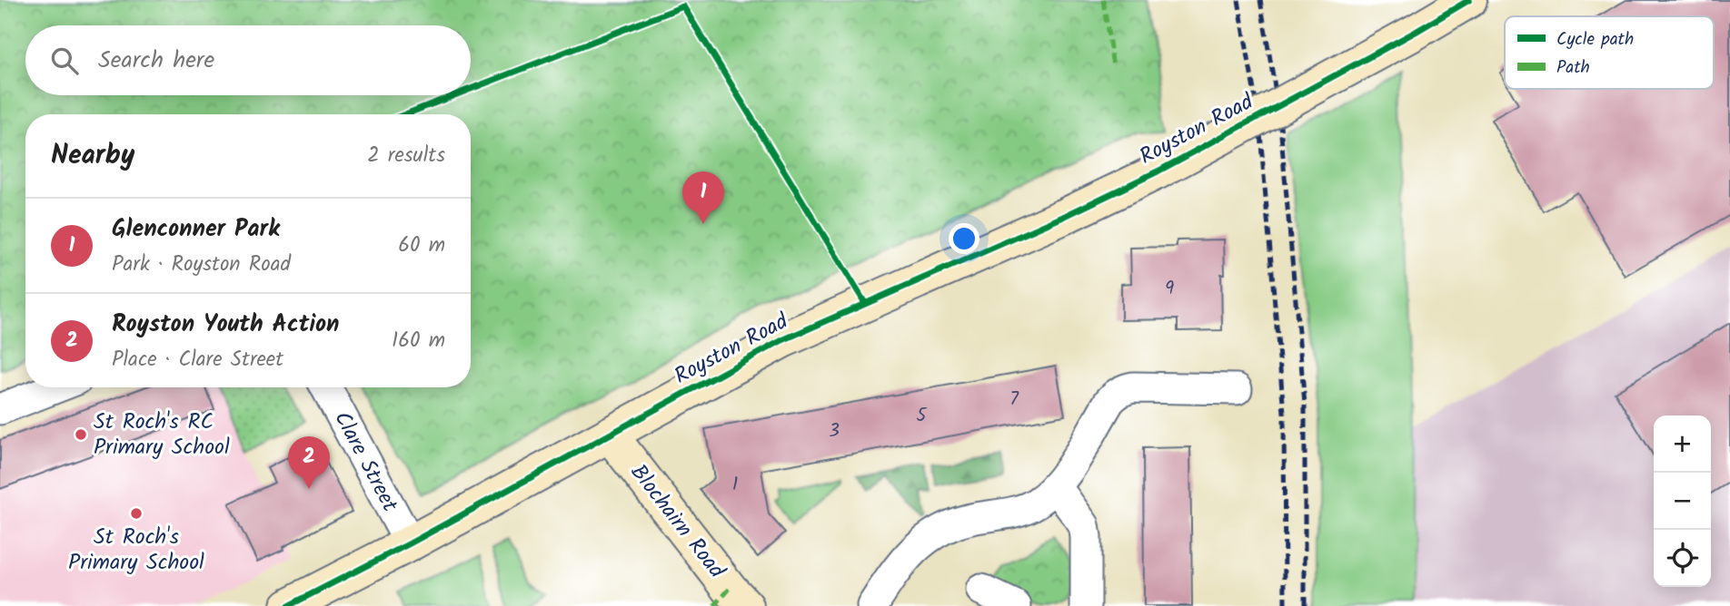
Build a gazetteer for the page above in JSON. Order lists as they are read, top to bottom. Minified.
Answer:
{"streets":{"street":["Royston Road","Clare Street","Blochairn Road"]},"crossings":[["Royston Road","Clare Street"],["Royston Road","Blochairn Road"]],"places":["St Roch's RC Primary School","St Roch's Primary School"],"house_numbers":["9","7","5","3","1"],"legend":["Cycle path","Path"],"page":{"search":"Search here","heading":["Nearby","2 results"],"pins":["1","2"],"list":[{"mark":"1","name":"Glenconner Park","note":"Park · Royston Road","value":"60 m"},{"mark":"2","name":"Royston Youth Action","note":"Place · Clare Street","value":"160 m"}],"map_buttons":["+","−"]}}
